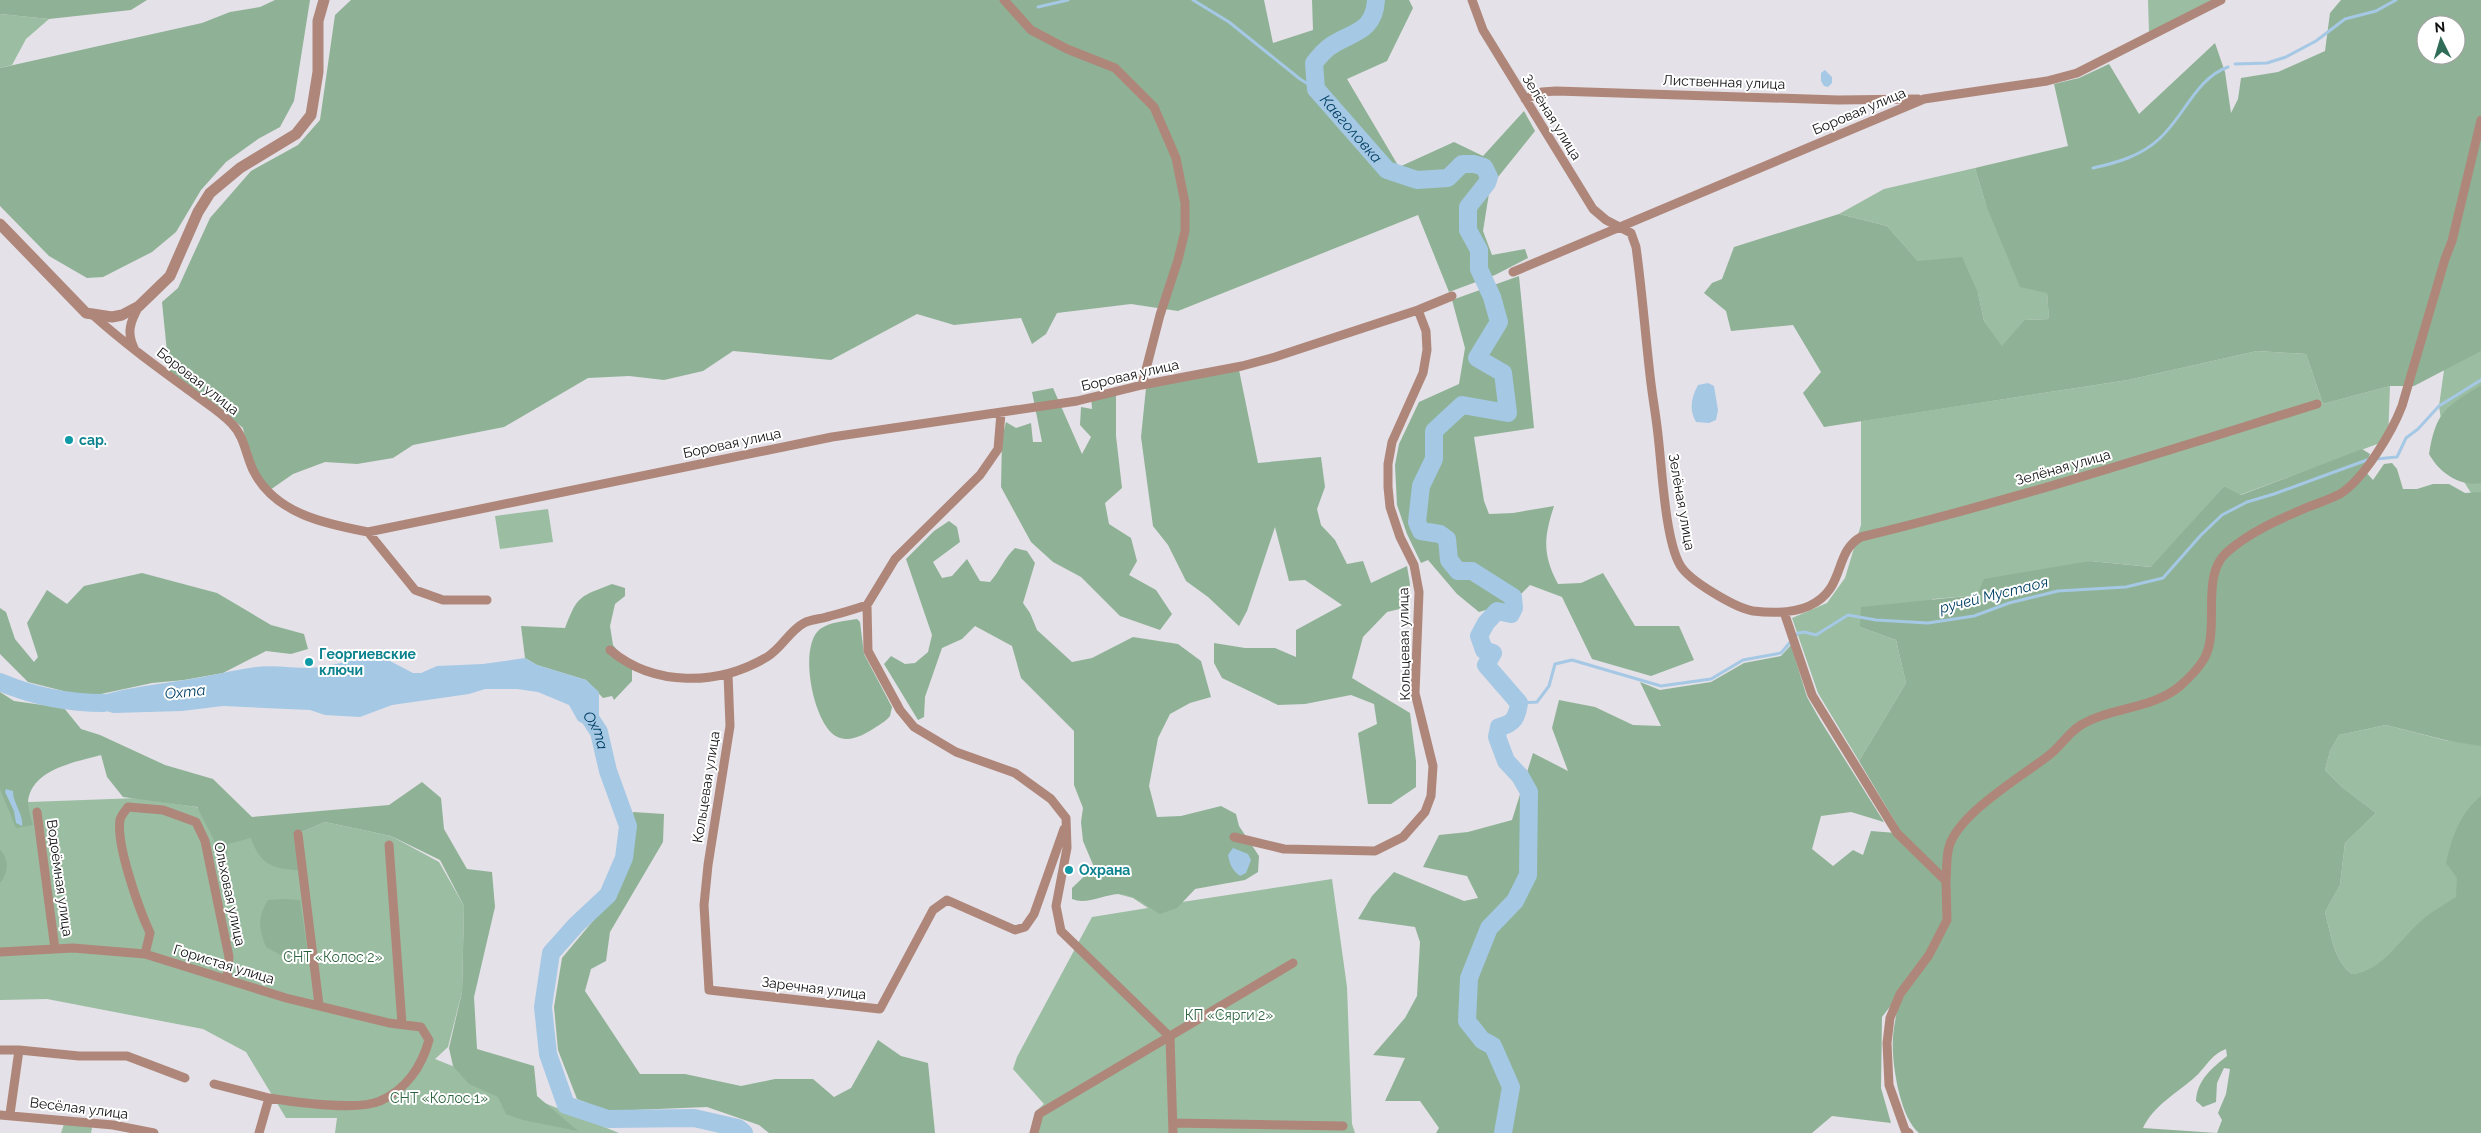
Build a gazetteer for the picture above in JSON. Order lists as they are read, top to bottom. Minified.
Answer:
{"streets":{"street":["Лиственная улица","Боровая улица","Зелёная улица","Кольцевая улица","Водоёмная улица","Ольховая улица","Гористая улица","Заречная улица","Весёлая улица"]},"crossings":[["Лиственная улица","Боровая улица"],["Лиственная улица","Зелёная улица"],["Боровая улица","Зелёная улица"],["Боровая улица","Кольцевая улица"],["Кольцевая улица","Заречная улица"],["Водоёмная улица","Гористая улица"],["Ольховая улица","Гористая улица"]],"water":["Кавголовка","ручей Мустаоя","Охта"],"parks":["СНТ «Колос 2»","КП «Сярги 2»","СНТ «Колос 1»"],"places":["сар.","Георгиевские ключи","Охрана"],"north":"top"}
